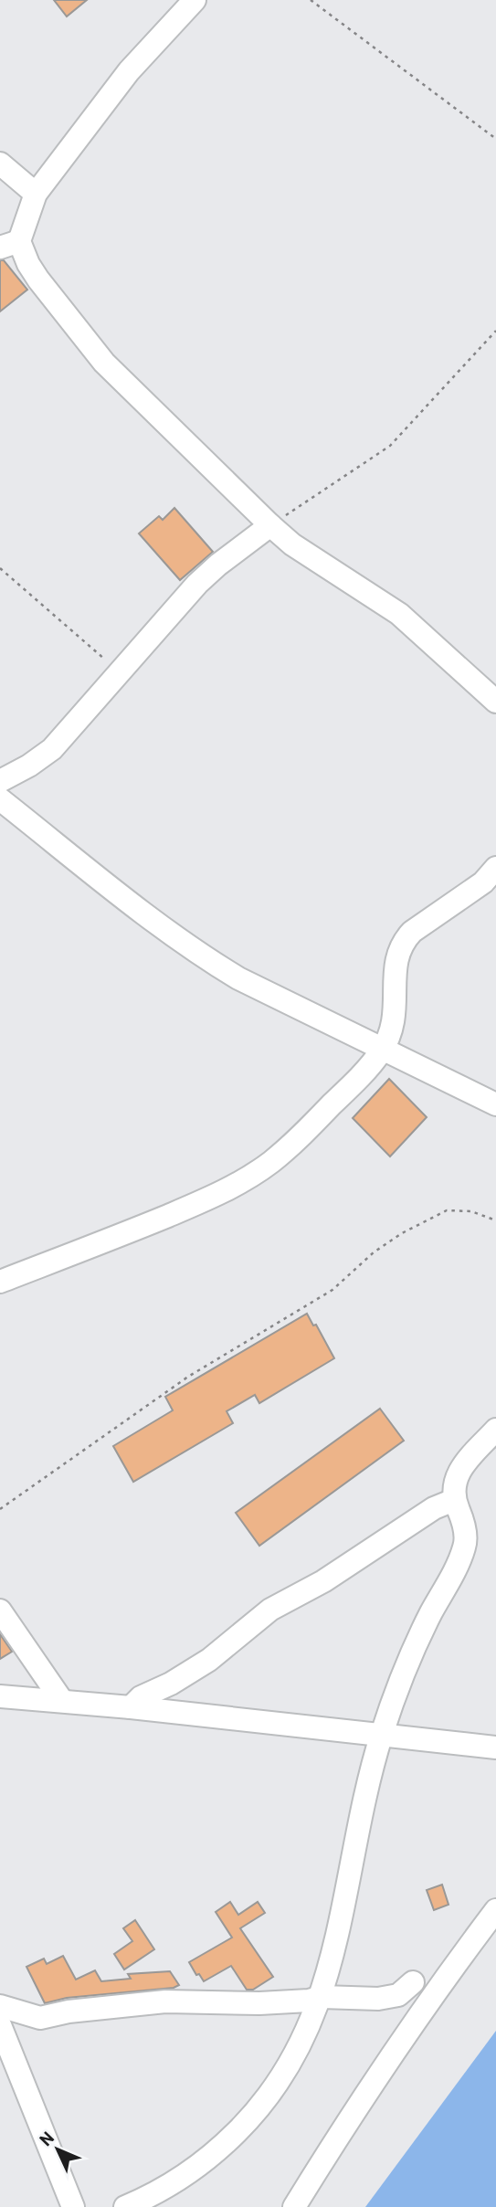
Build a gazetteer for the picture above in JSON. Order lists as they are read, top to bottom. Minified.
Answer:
{"north":"top left"}
